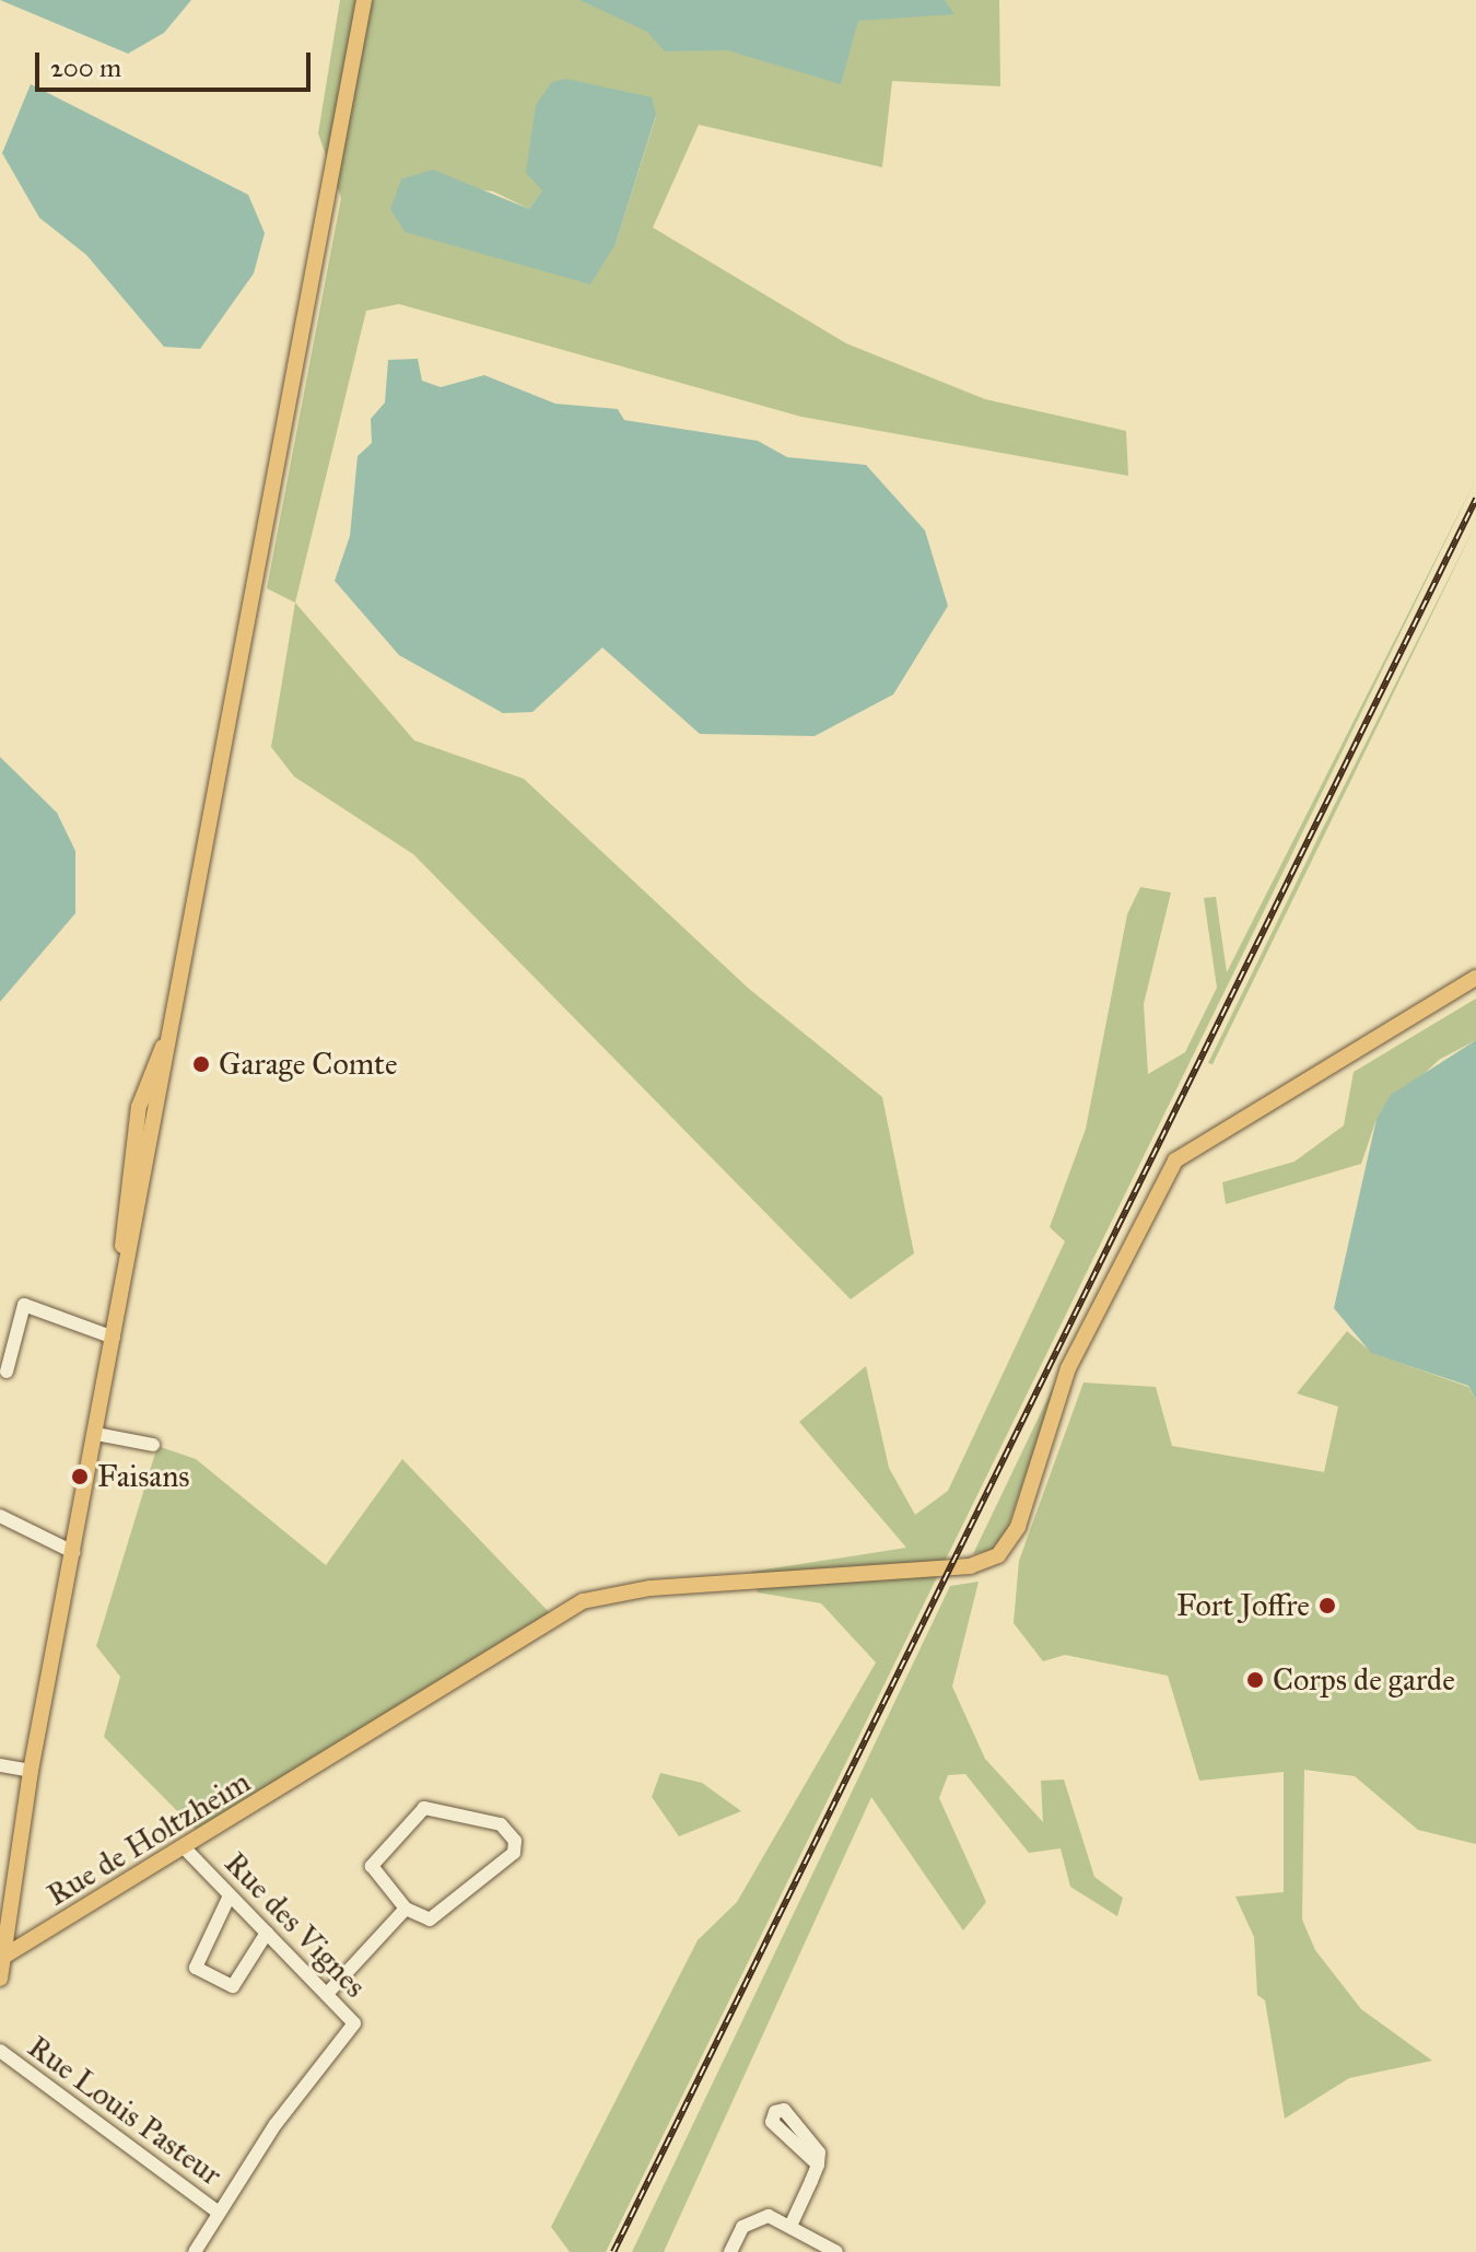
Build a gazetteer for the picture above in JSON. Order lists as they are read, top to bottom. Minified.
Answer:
{"streets":{"main road":["Rue de Holtzheim"],"street":["Rue des Vignes","Rue Louis Pasteur"]},"crossings":[["Rue de Holtzheim","Rue des Vignes"],["Rue des Vignes","Rue Louis Pasteur"]],"places":["Garage Comte","Faisans","Fort Joffre","Corps de garde"],"scale_bar":"200 m"}
